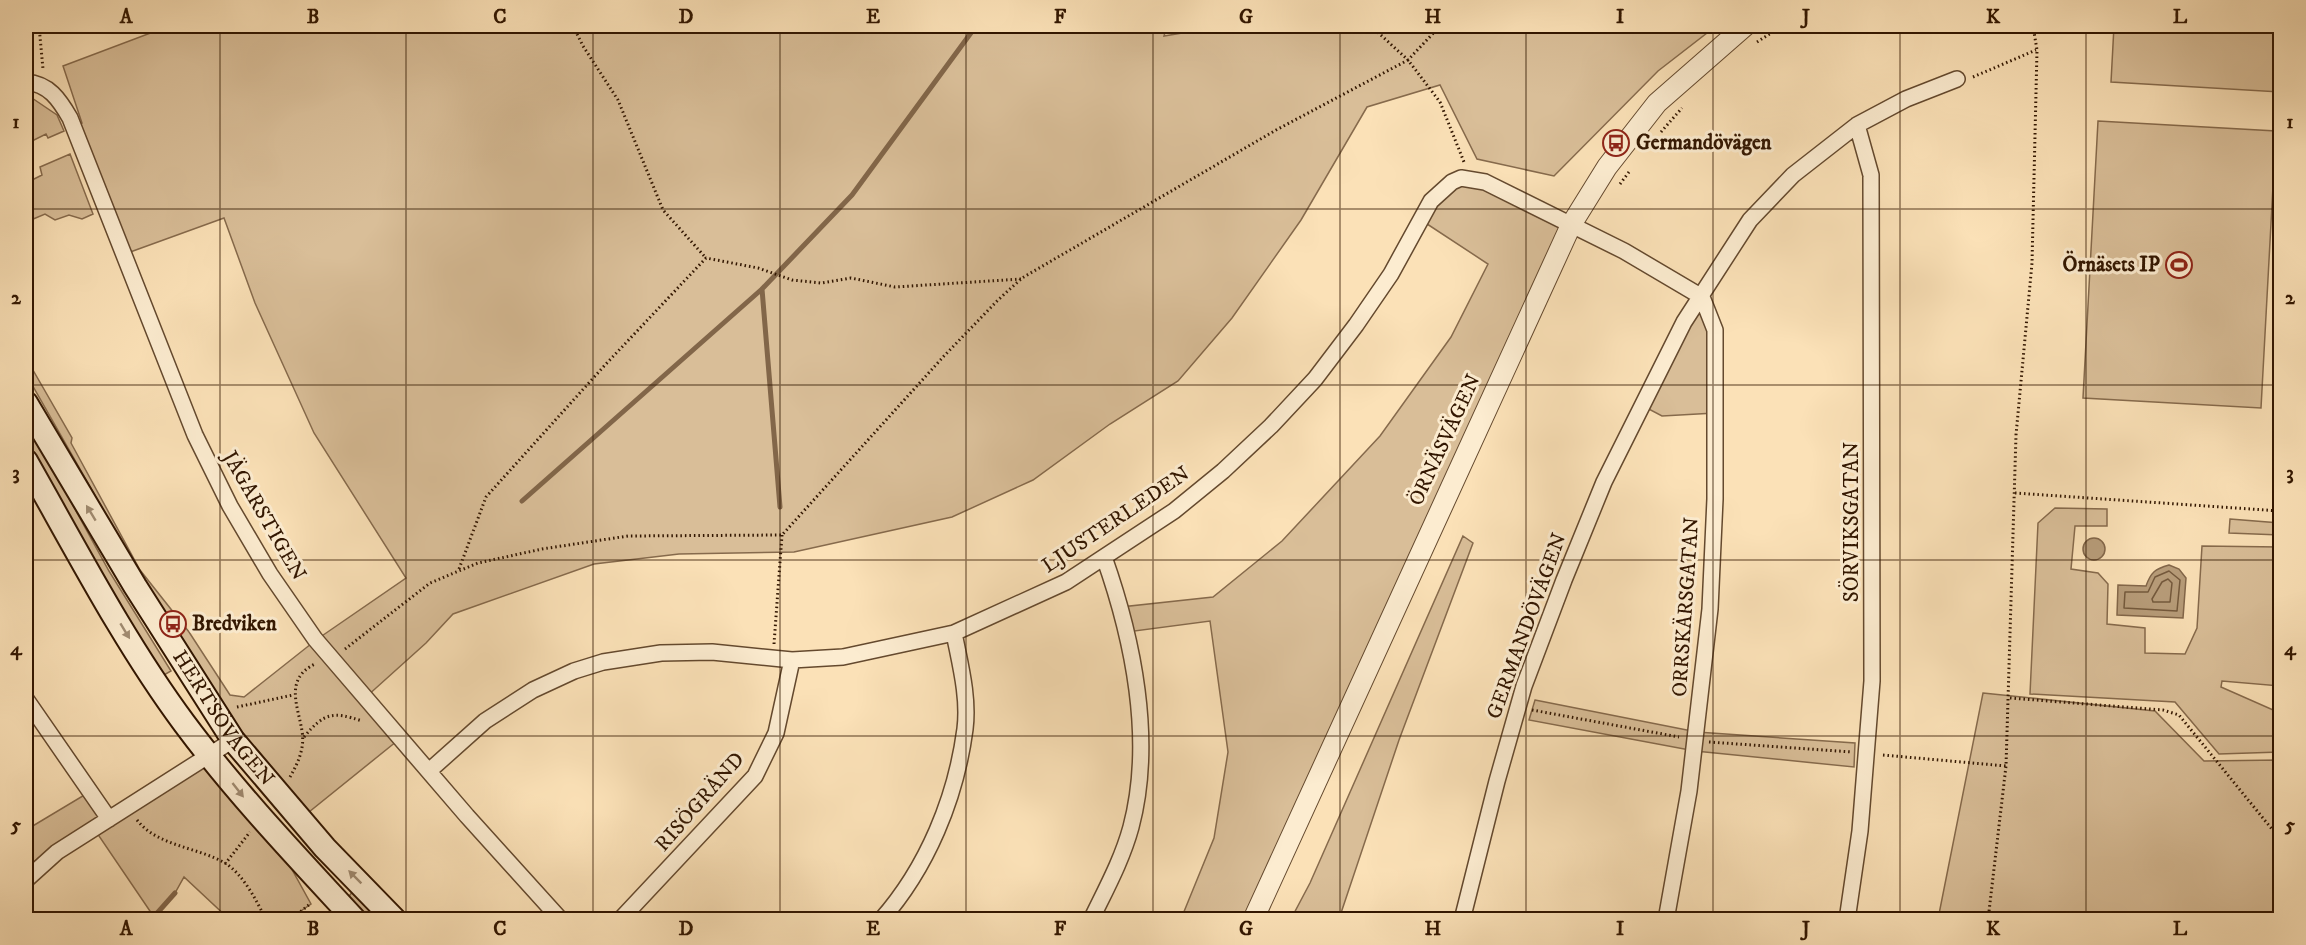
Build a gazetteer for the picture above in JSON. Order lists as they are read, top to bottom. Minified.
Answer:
{"streets":{"main road":["HERTSÖVÄGEN"],"street":["ÖRNÄSVÄGEN","JÄGARSTIGEN","LJUSTERLEDEN","SÖRVIKSGATAN","ORRSKÄRSGATAN","GERMANDÖVÄGEN","RISÖGRÄND"]},"crossings":[["JÄGARSTIGEN","LJUSTERLEDEN"],["LJUSTERLEDEN","RISÖGRÄND"],["SÖRVIKSGATAN","GERMANDÖVÄGEN"],["ORRSKÄRSGATAN","GERMANDÖVÄGEN"]],"places":{"bus stop":["Germandövägen","Bredviken"],"sports":["Örnäsets IP"]},"grid":{"columns":["A","B","C","D","E","F","G","H","I","J","K","L"],"rows":["1","2","3","4","5"]}}
